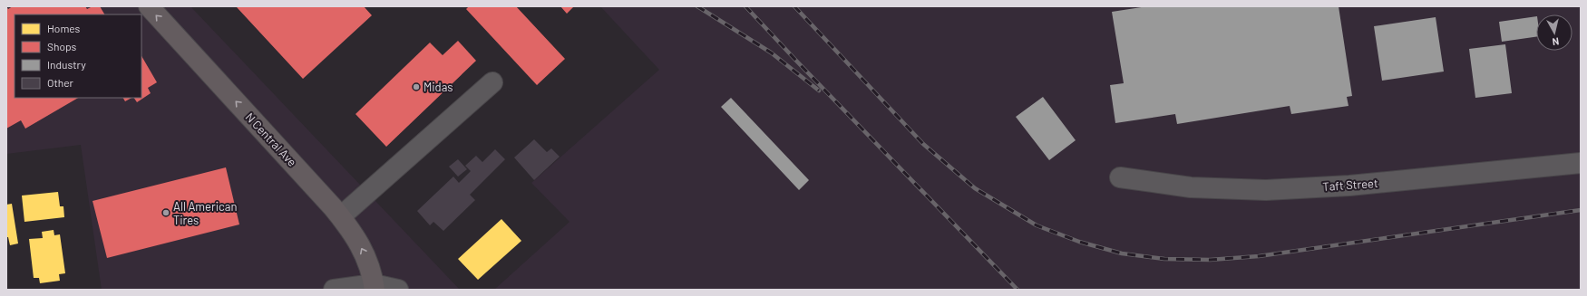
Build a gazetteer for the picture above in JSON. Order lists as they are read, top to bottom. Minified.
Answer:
{"streets":{"main road":["N Central Ave"],"street":["Taft Street"]},"one_way":["N Central Ave"],"places":["Midas","All American Tires"],"legend":["Homes","Shops","Industry","Other"],"north":"bottom"}
